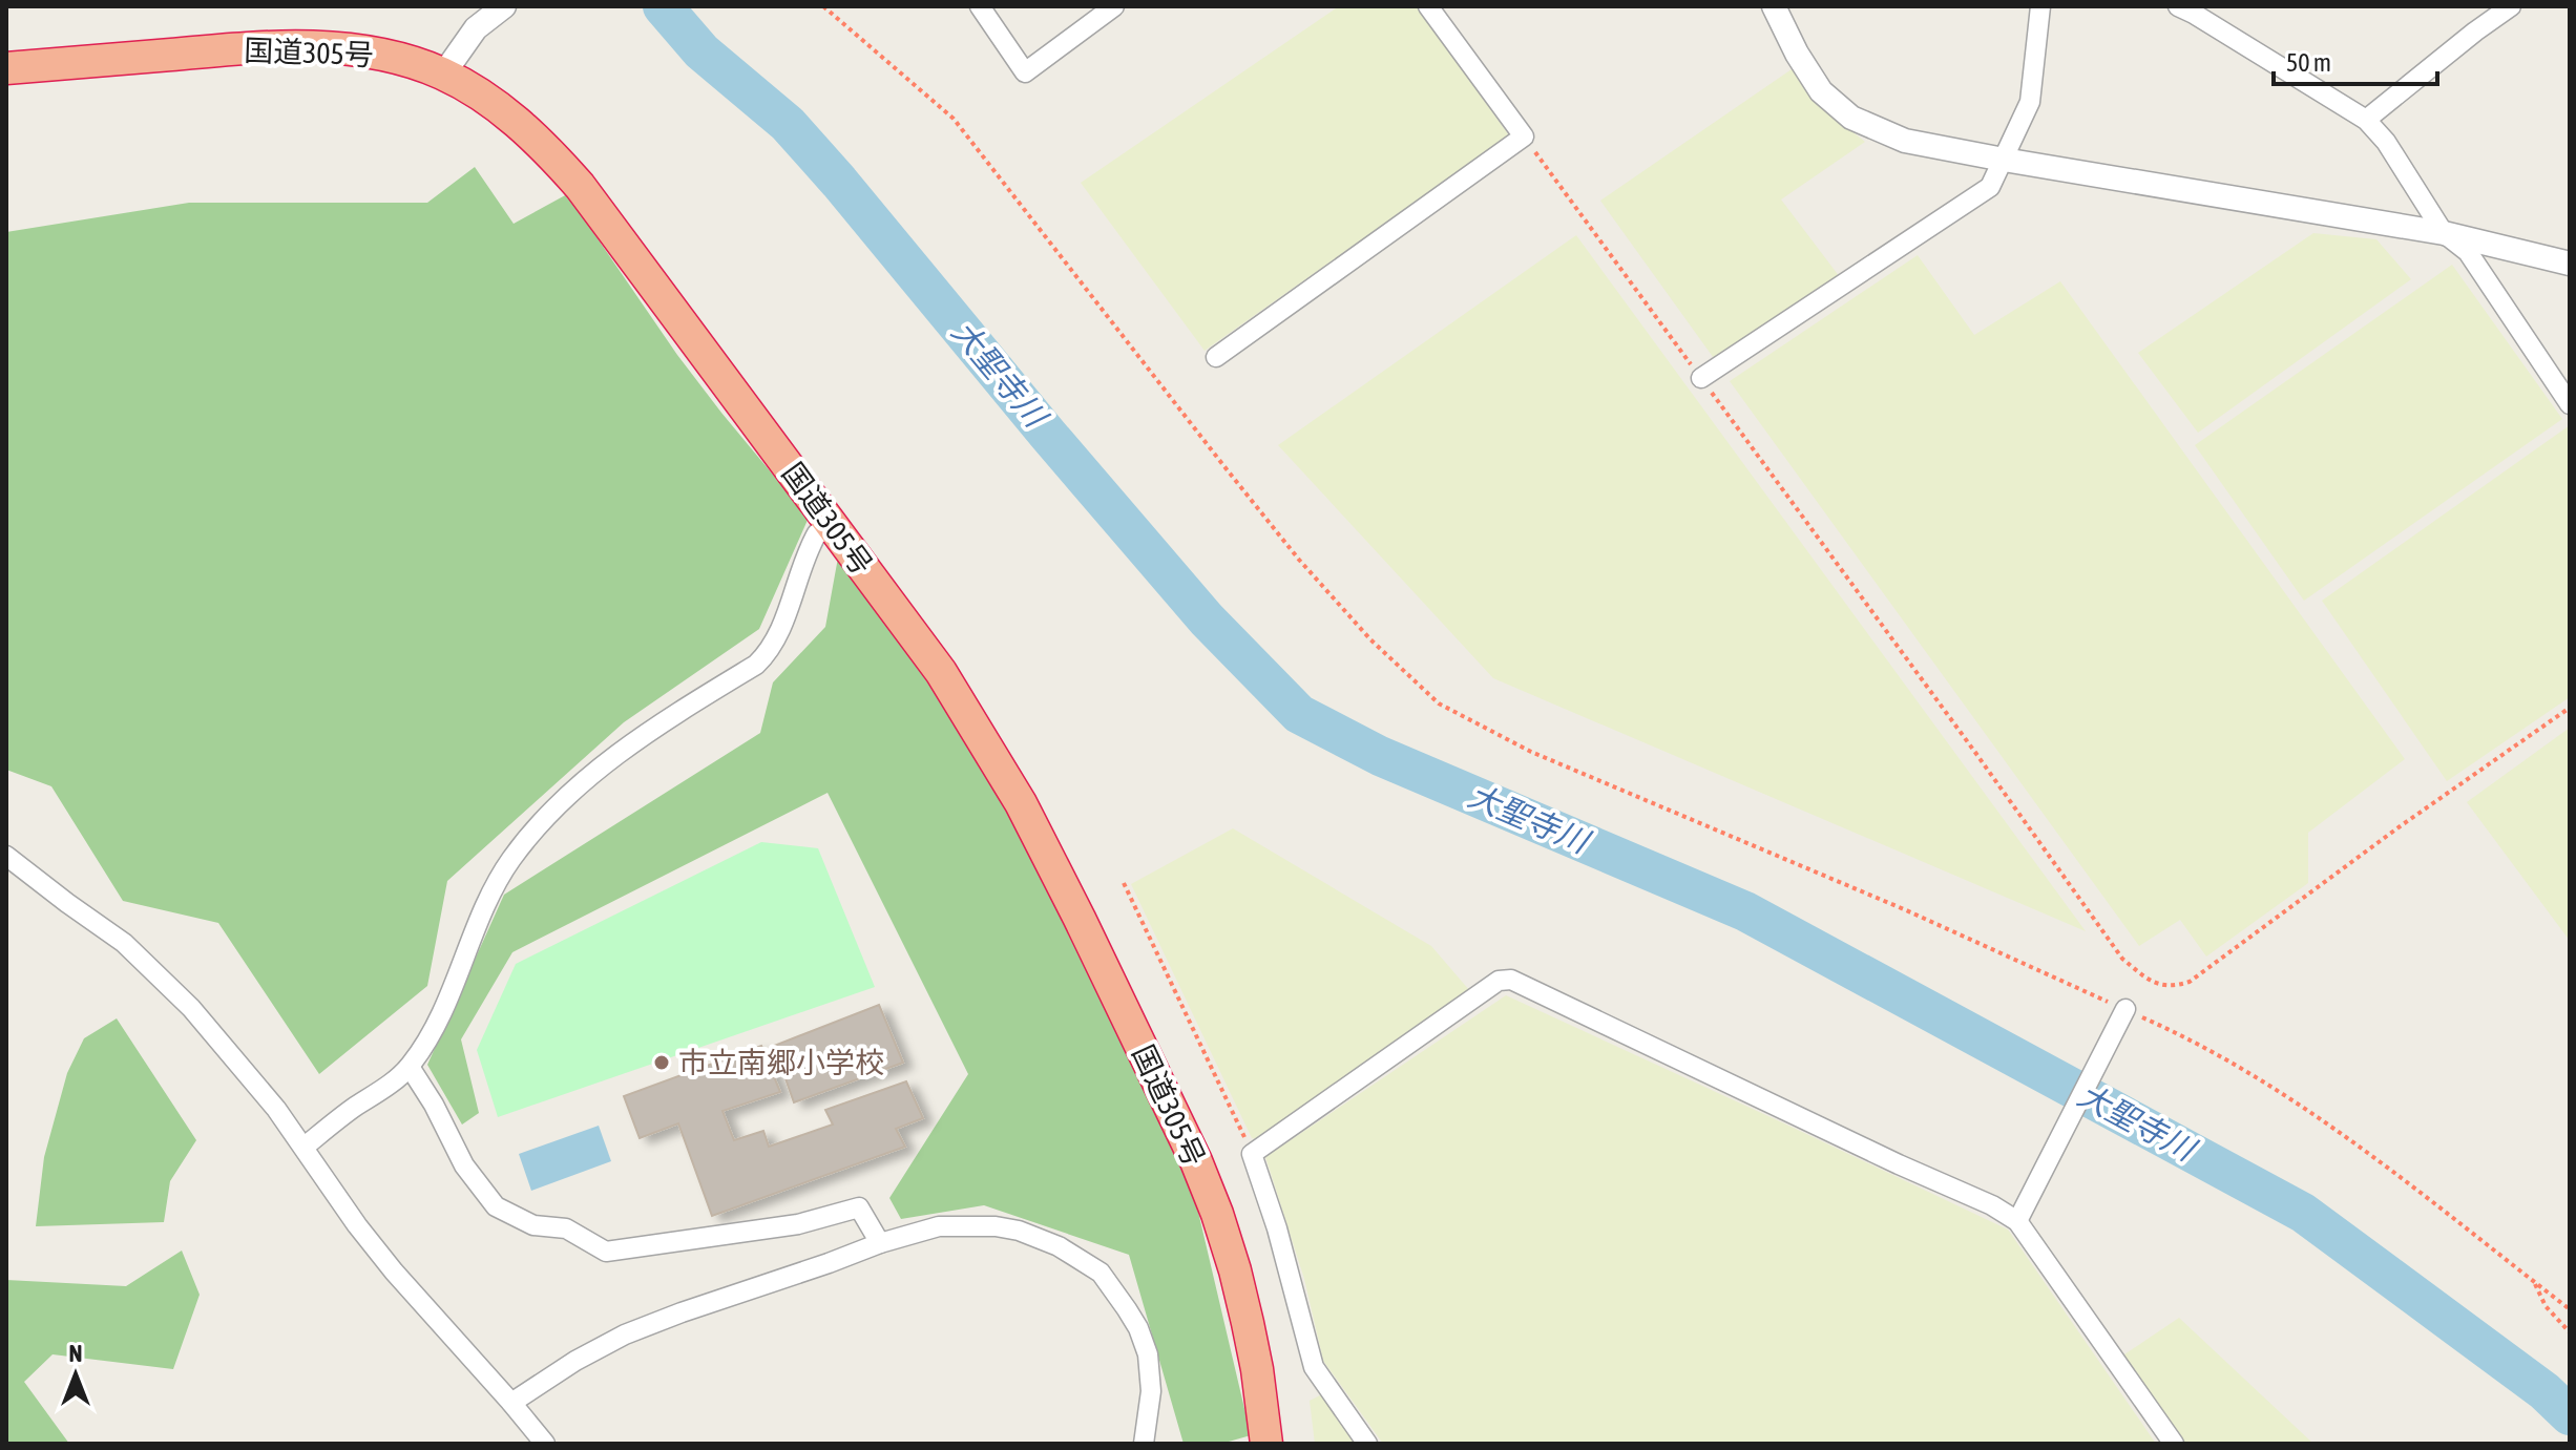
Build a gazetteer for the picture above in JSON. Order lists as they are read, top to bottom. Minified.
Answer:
{"streets":{"highway":["国道305号"]},"water":["大聖寺川"],"places":["市立南郷小学校"],"scale_bar":"50 m","north":"top"}
